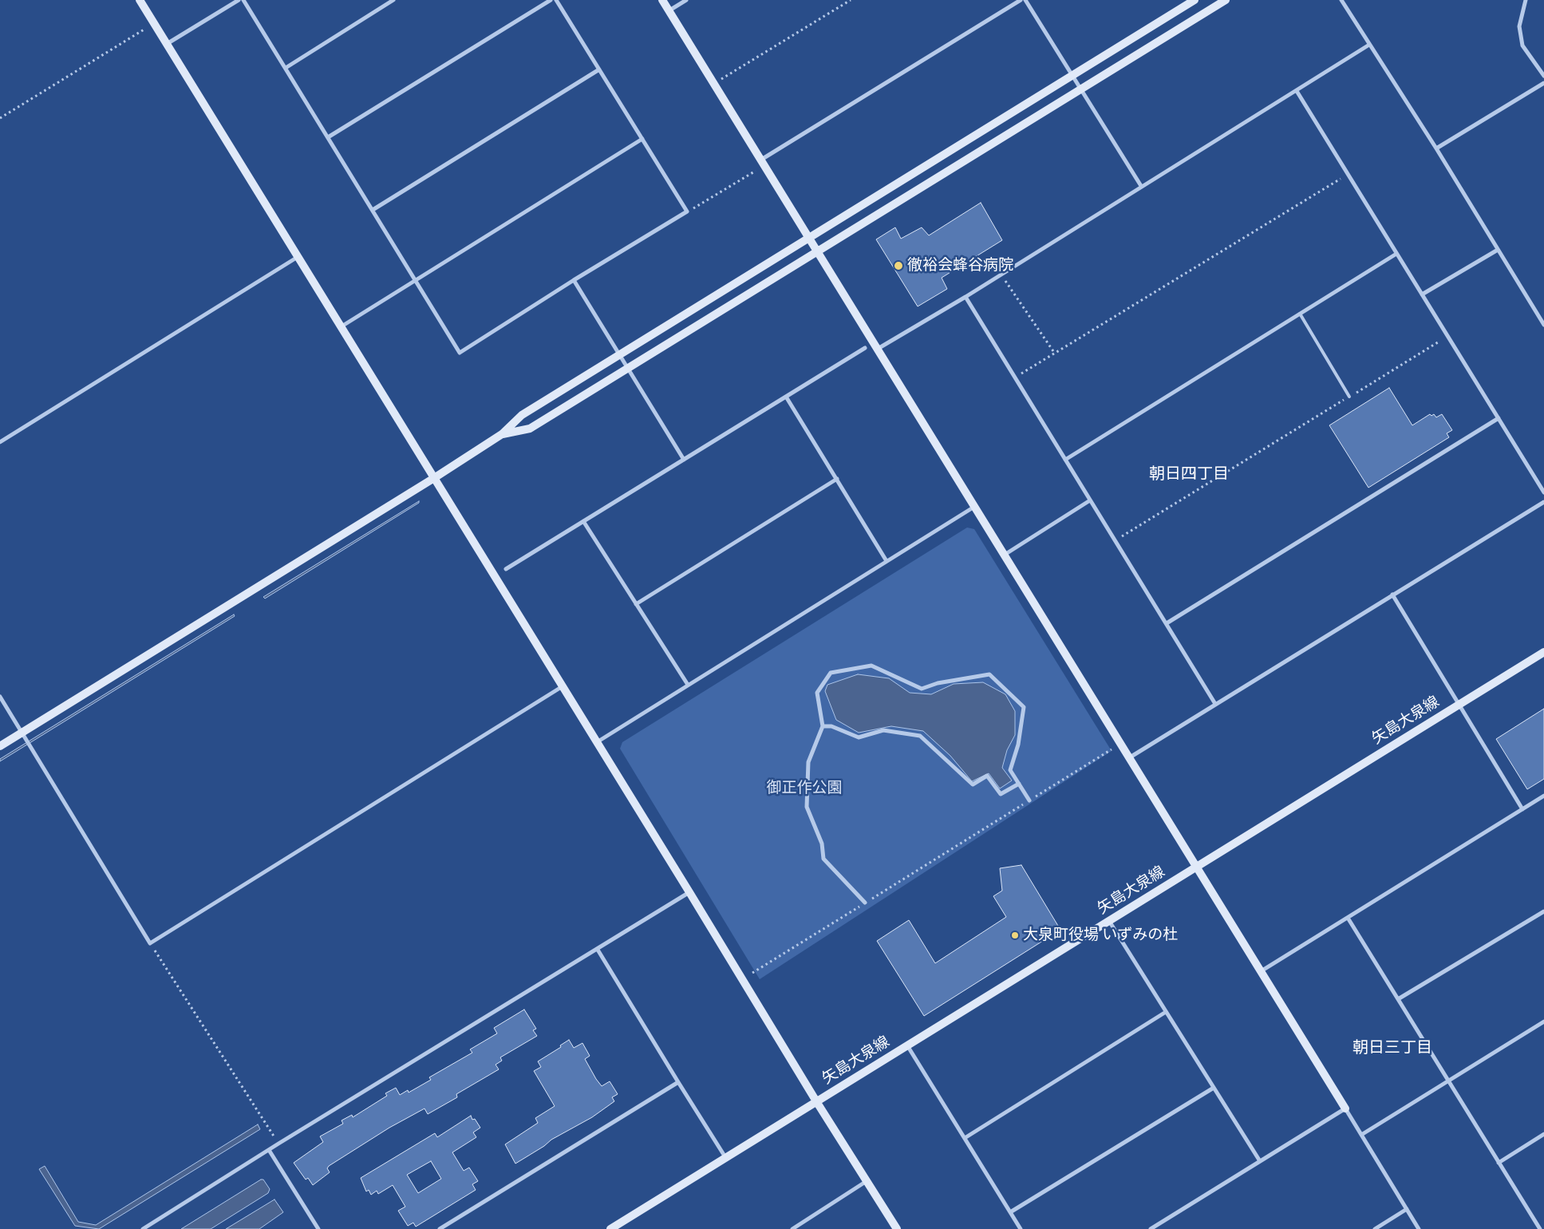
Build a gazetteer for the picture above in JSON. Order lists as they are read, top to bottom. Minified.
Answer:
{"streets":{"street":["矢島大泉線"]},"districts":["朝日四丁目","朝日三丁目"],"parks":["御正作公園"],"places":["徹裕会蜂谷病院","大泉町役場 いずみの杜"]}
